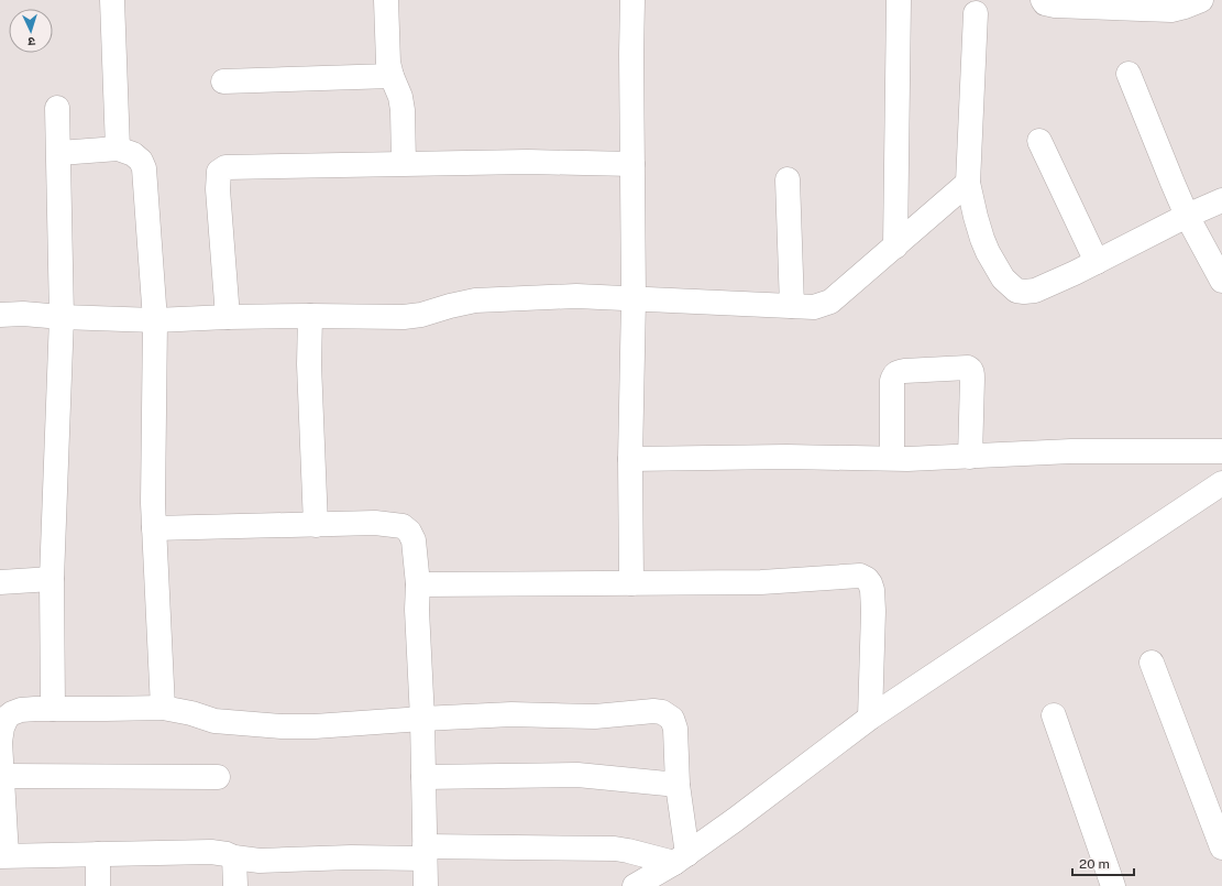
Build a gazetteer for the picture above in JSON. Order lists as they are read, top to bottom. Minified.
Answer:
{"scale_bar":"20 m","north":"bottom"}
